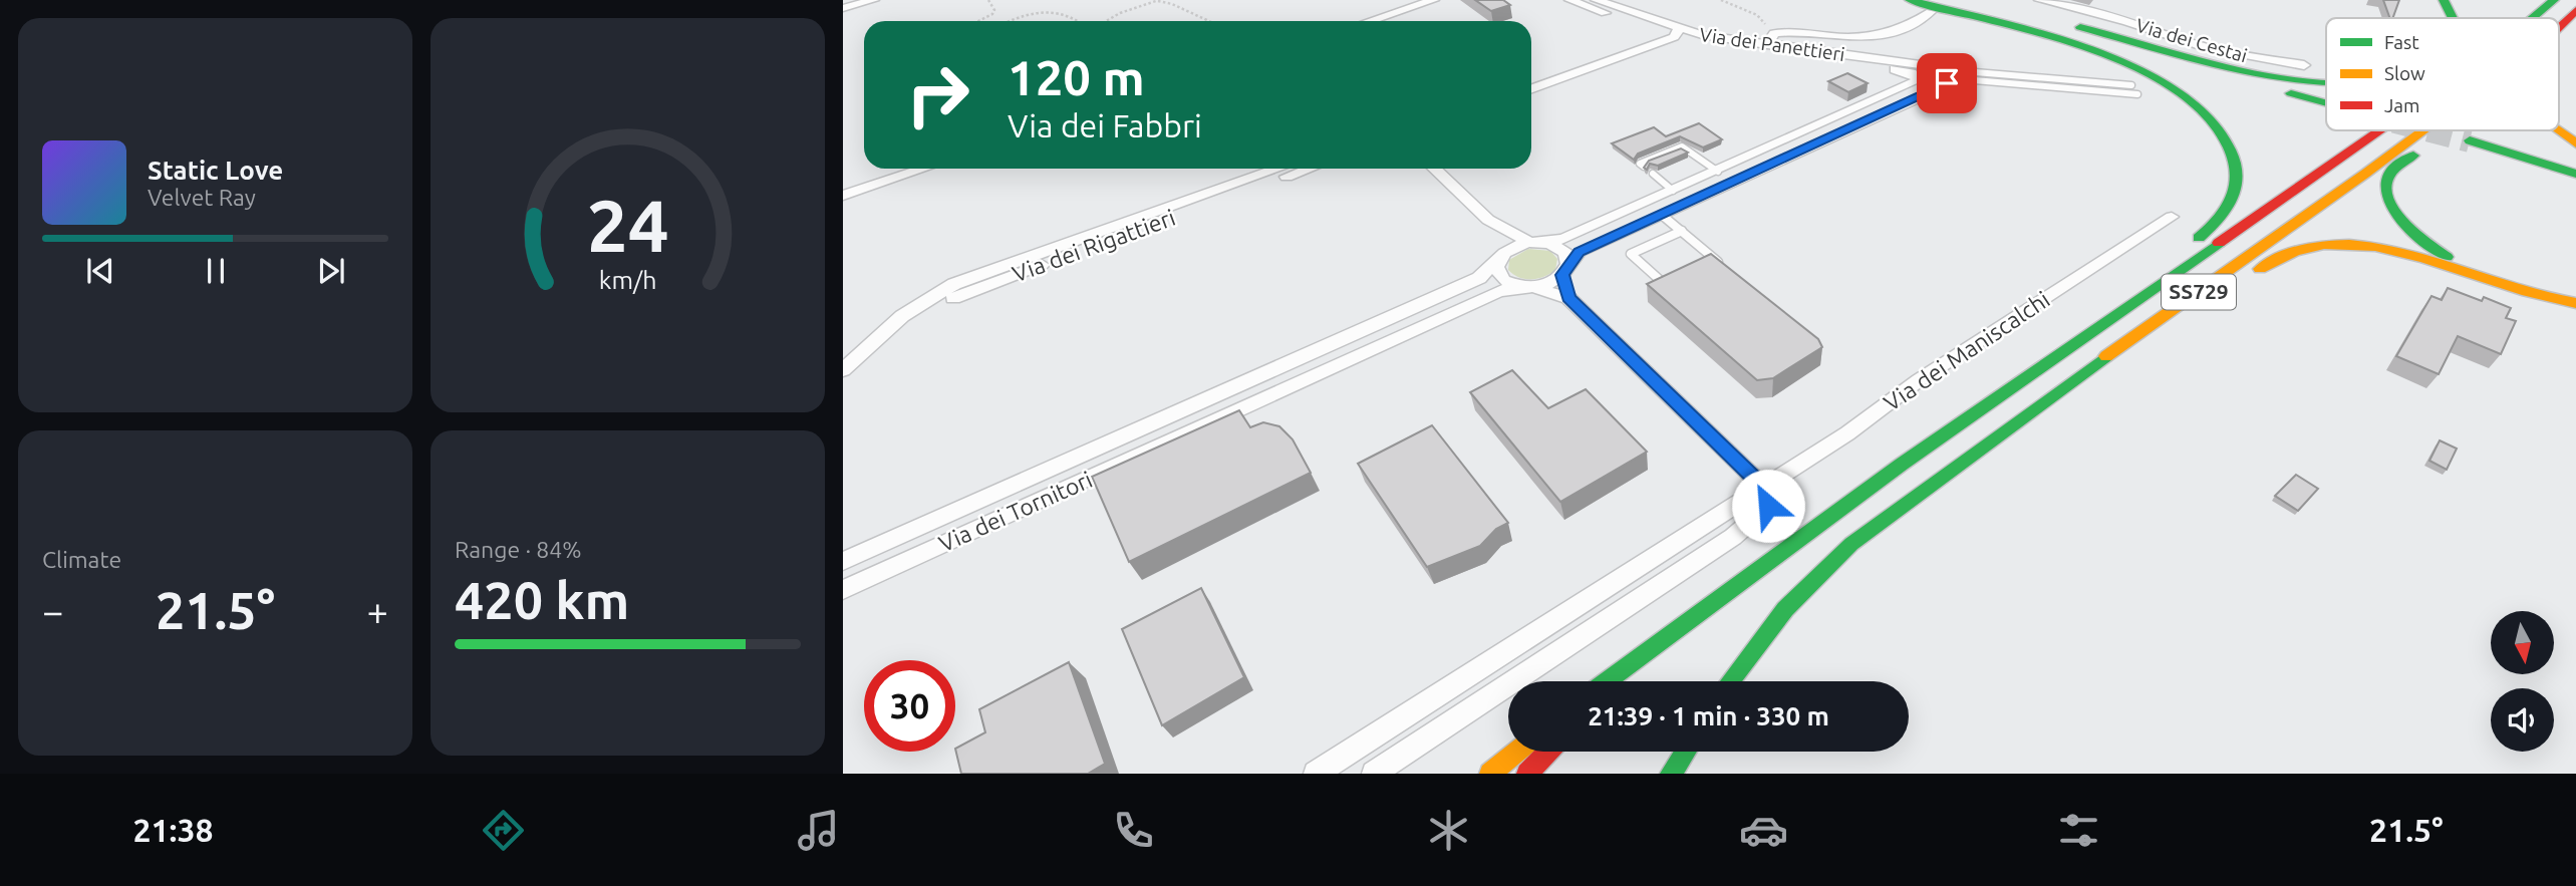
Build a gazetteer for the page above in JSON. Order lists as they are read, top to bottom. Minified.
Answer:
{"streets":{"main road":["SS729"],"street":["Via dei Cestai","Via dei Panettieri","Via dei Rigattieri","Via dei Maniscalchi","Via dei Tornitori"]},"legend":["Fast","Slow","Jam"],"north":"bottom","page":{"turn":["120 m","Via dei Fabbri"],"song":["Static Love","Velvet Ray"],"tile":["Climate",["Range · 84%","420 km"]],"heat":["−","21.5°","+"],"limit":"30","trip":"21:39 · 1 min · 330 m","tabs":["21:38","21.5°"],"gauge":["24","km/h"]}}
